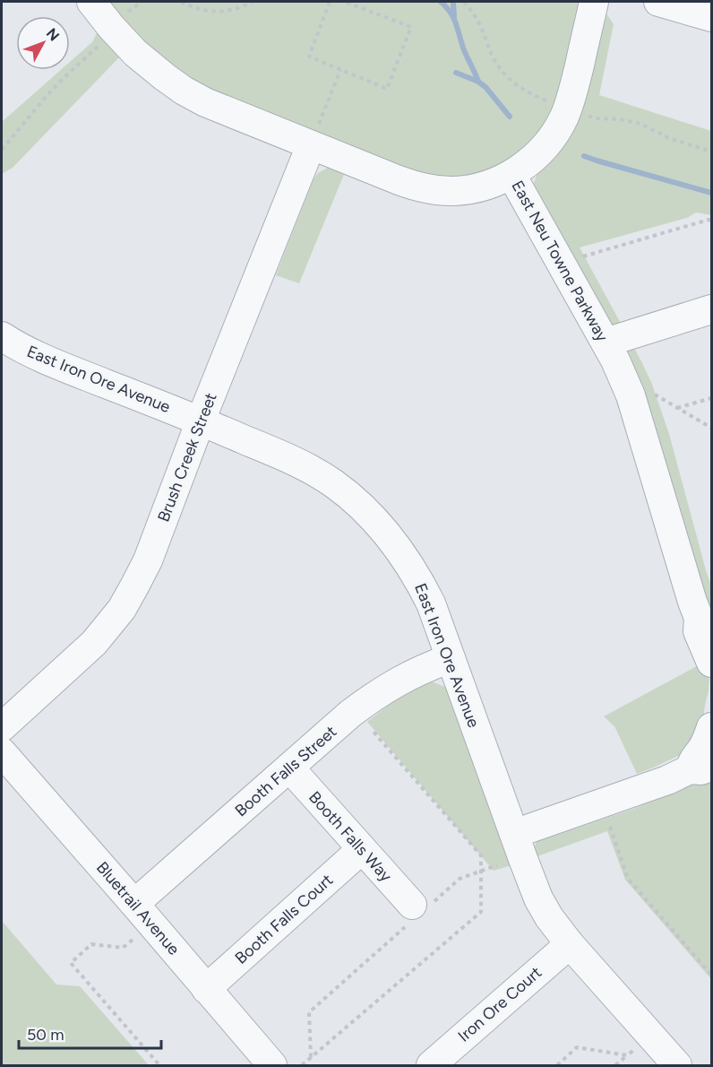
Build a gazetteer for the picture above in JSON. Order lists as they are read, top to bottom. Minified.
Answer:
{"streets":{"street":["East Neu Towne Parkway","East Iron Ore Avenue","Brush Creek Street","Booth Falls Street","Booth Falls Way","Bluetrail Avenue","Booth Falls Court","Iron Ore Court"]},"crossings":[["East Neu Towne Parkway","Brush Creek Street"],["East Iron Ore Avenue","Brush Creek Street"],["East Iron Ore Avenue","Booth Falls Street"],["East Iron Ore Avenue","Iron Ore Court"],["Booth Falls Street","Booth Falls Way"],["Booth Falls Street","Bluetrail Avenue"],["Booth Falls Way","Booth Falls Court"],["Bluetrail Avenue","Booth Falls Court"]],"scale_bar":"50 m","north":"top right"}
